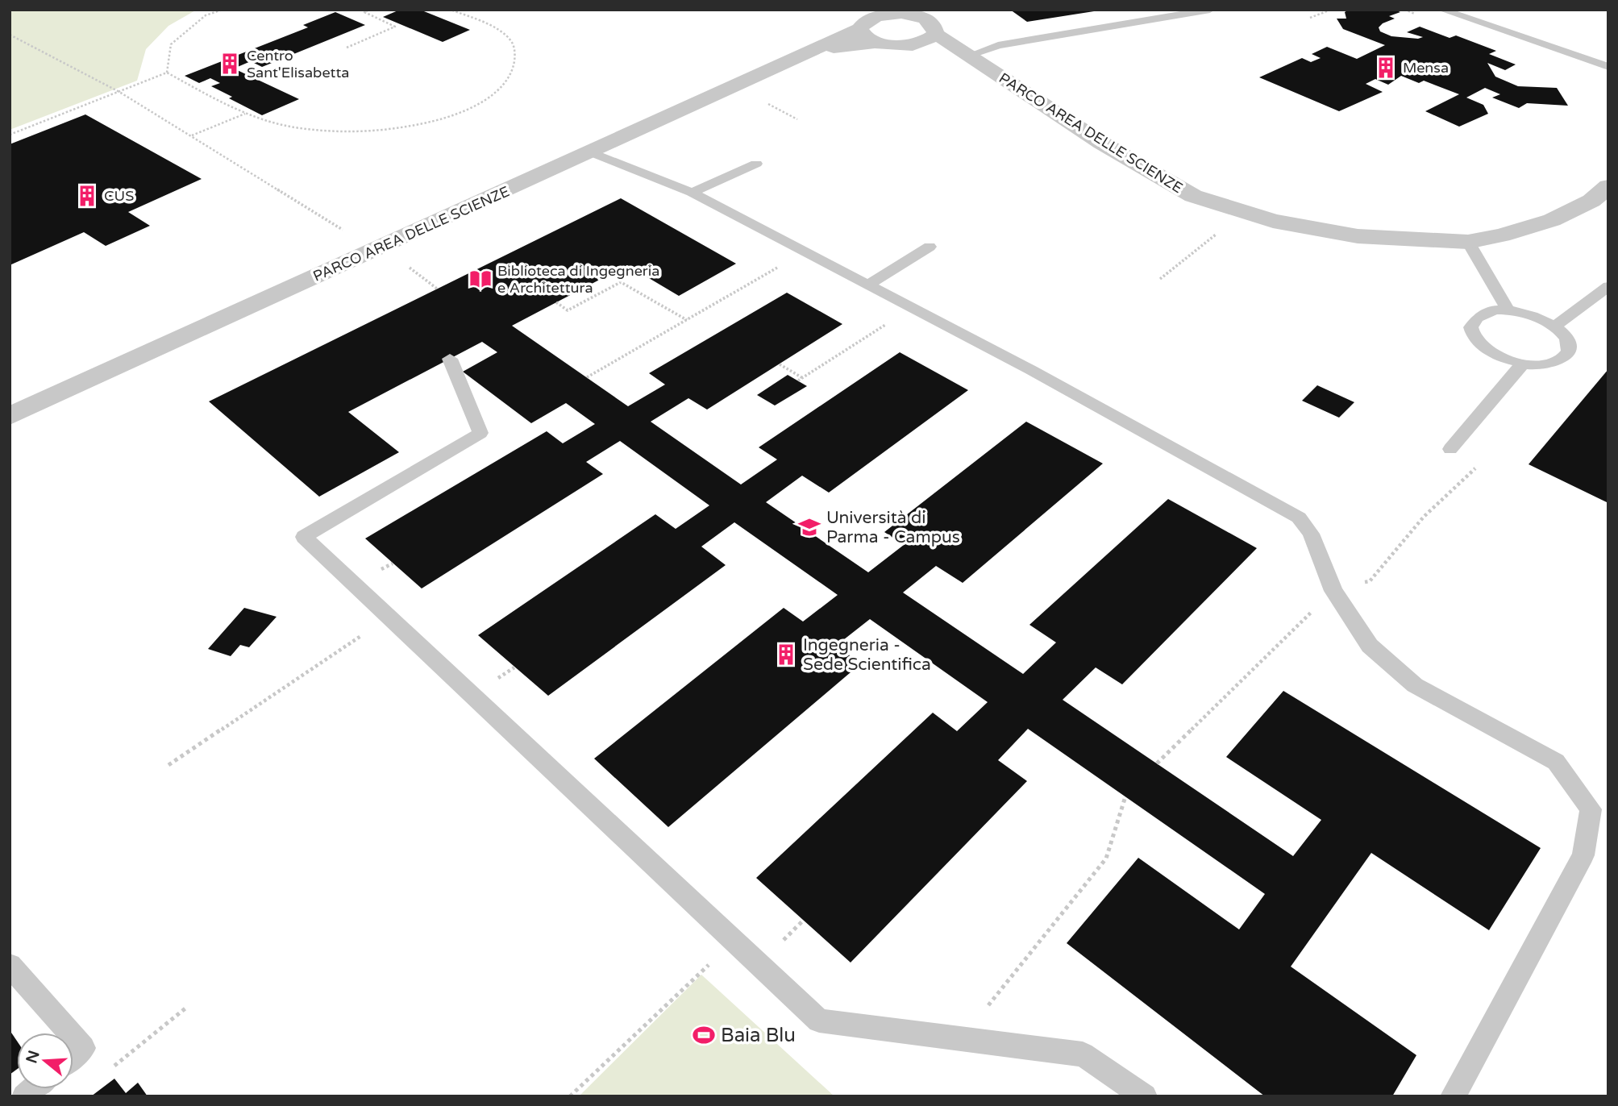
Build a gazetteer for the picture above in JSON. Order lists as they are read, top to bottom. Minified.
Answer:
{"streets":{"street":["PARCO AREA DELLE SCIENZE"]},"places":{"building":["Centro Sant'Elisabetta","Mensa","CUS","Ingegneria - Sede Scientifica"],"library":["Biblioteca di Ingegneria e Architettura"],"school or university":["Università di Parma - Campus"],"sports":["Baia Blu"]},"north":"left"}
